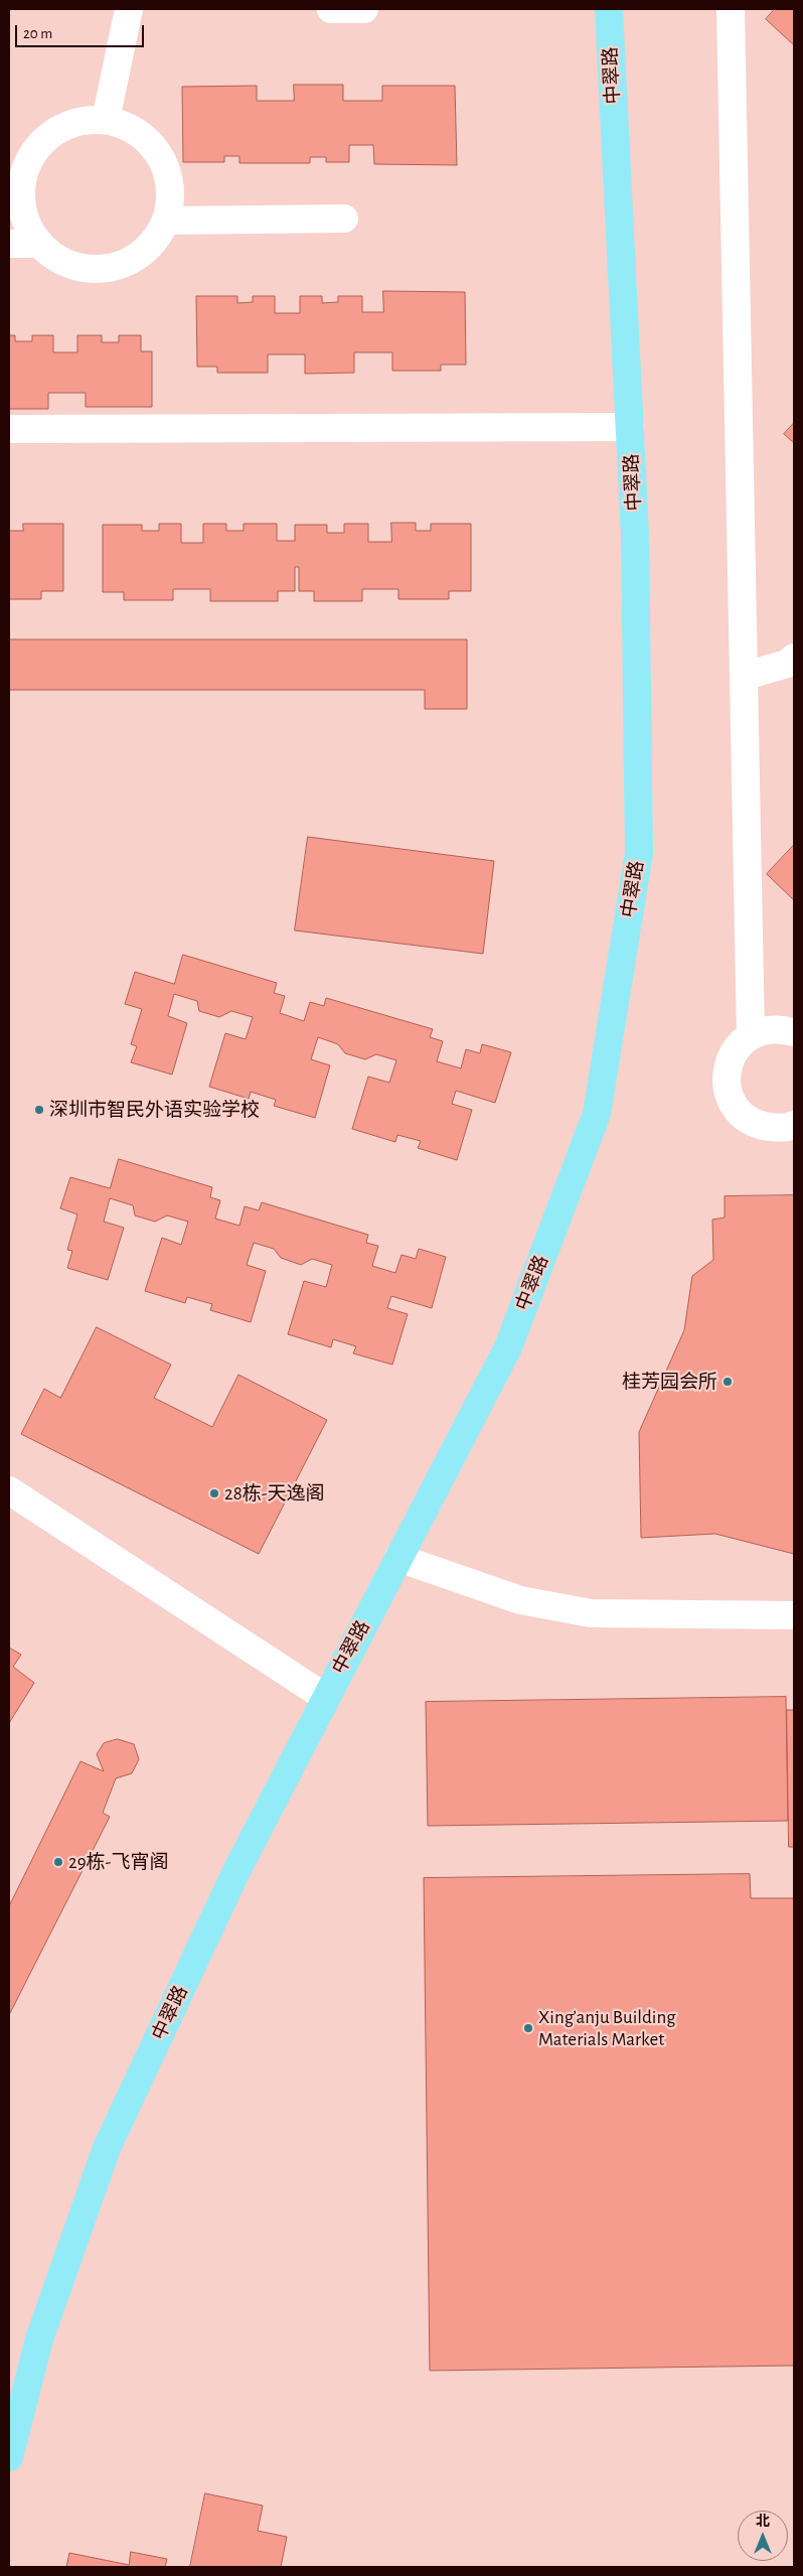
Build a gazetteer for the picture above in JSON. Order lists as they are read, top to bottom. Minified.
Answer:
{"streets":{"main road":["中翠路"]},"places":["深圳市智民外语实验学校","桂芳园会所","28栋-天逸阁","29栋-飞宵阁","Xing’anju Building Materials Market"],"scale_bar":"20 m","north":"top"}
